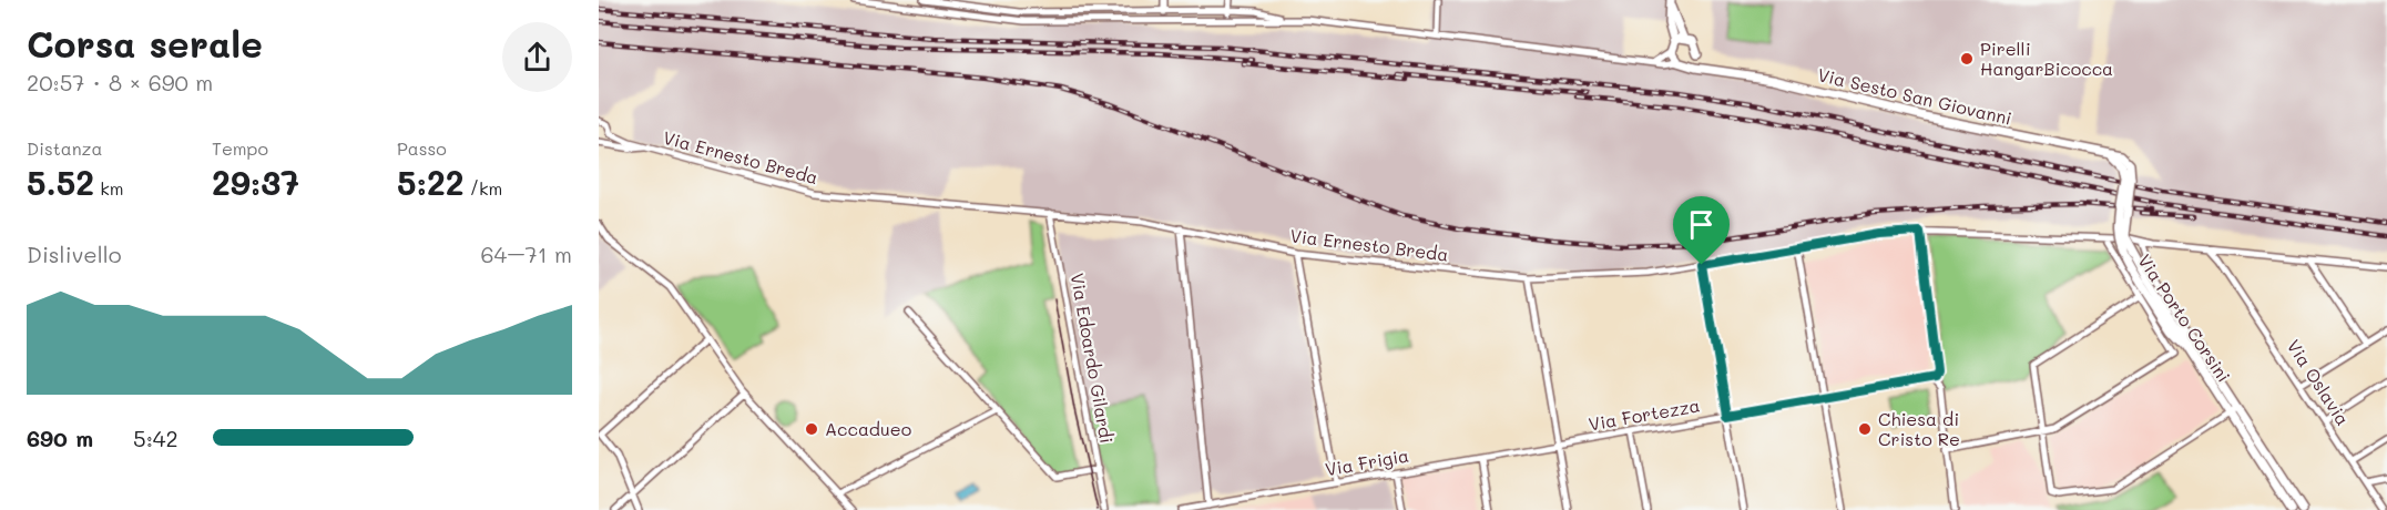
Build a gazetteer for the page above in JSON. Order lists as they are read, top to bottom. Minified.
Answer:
{"streets":{"street":["Via Sesto San Giovanni","Via Ernesto Breda","Via Porto Corsini","Via Edoardo Gilardi","Via Oslavia","Via Fortezza","Via Frigia"]},"crossings":[["Via Sesto San Giovanni","Via Porto Corsini"],["Via Ernesto Breda","Via Porto Corsini"],["Via Ernesto Breda","Via Edoardo Gilardi"],["Via Fortezza","Via Frigia"]],"places":["Pirelli HangarBicocca","Accadueo","Chiesa di Cristo Re"],"page":{"heading":["Corsa serale","20:57 · 8 × 690 m"],"stats":[["Distanza","5.52 km"],["Tempo","29:37"],["Passo","5:22 /km"]],"chart":["Dislivello","64–71 m"],"list":[{"name":"690 m","note":"5:42"}]}}
